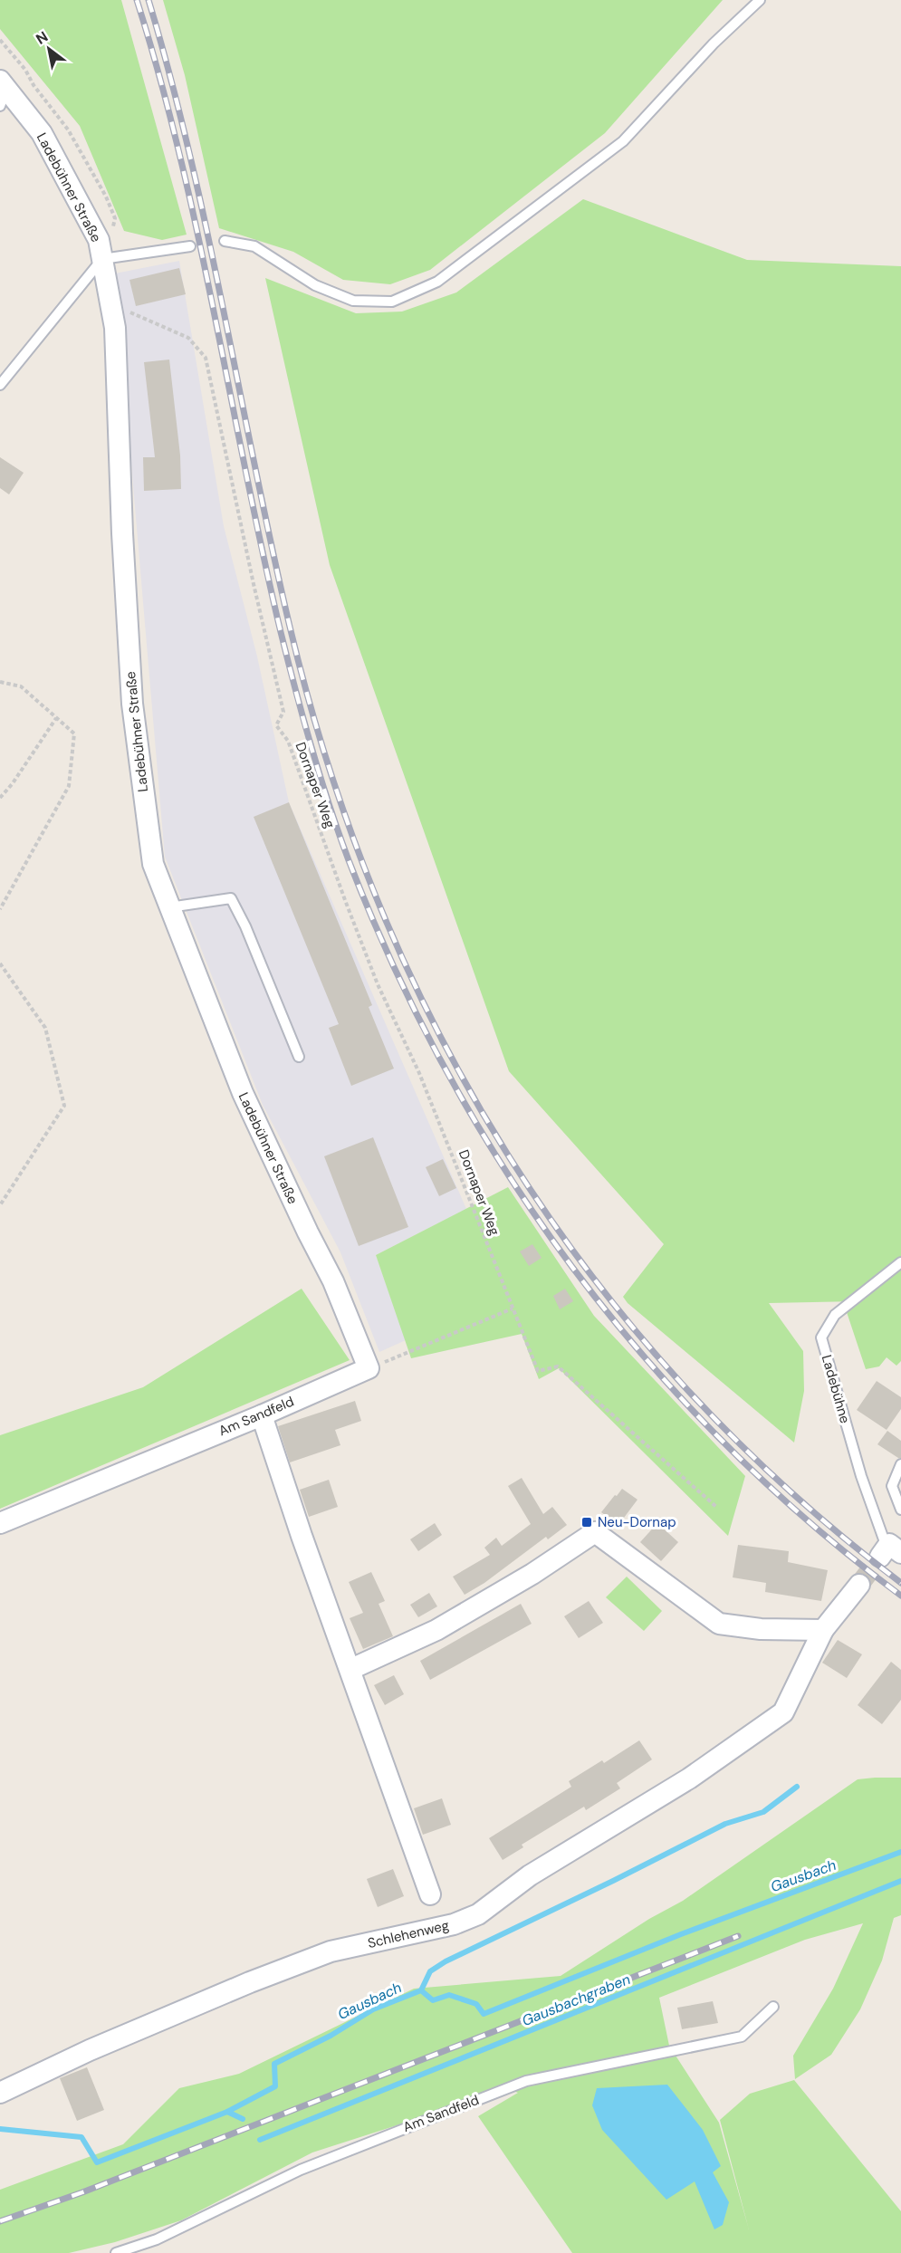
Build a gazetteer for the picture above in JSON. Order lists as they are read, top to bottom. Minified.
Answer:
{"streets":{"street":["Ladebühner Straße","Am Sandfeld","Schlehenweg"],"lane":["Ladebühne"],"path":["Dornaper Weg"]},"crossings":[["Ladebühner Straße","Dornaper Weg"],["Ladebühner Straße","Am Sandfeld"]],"water":["Gausbach","Gausbachgraben"],"places":{"transit":["Neu-Dornap"]},"north":"top left"}
